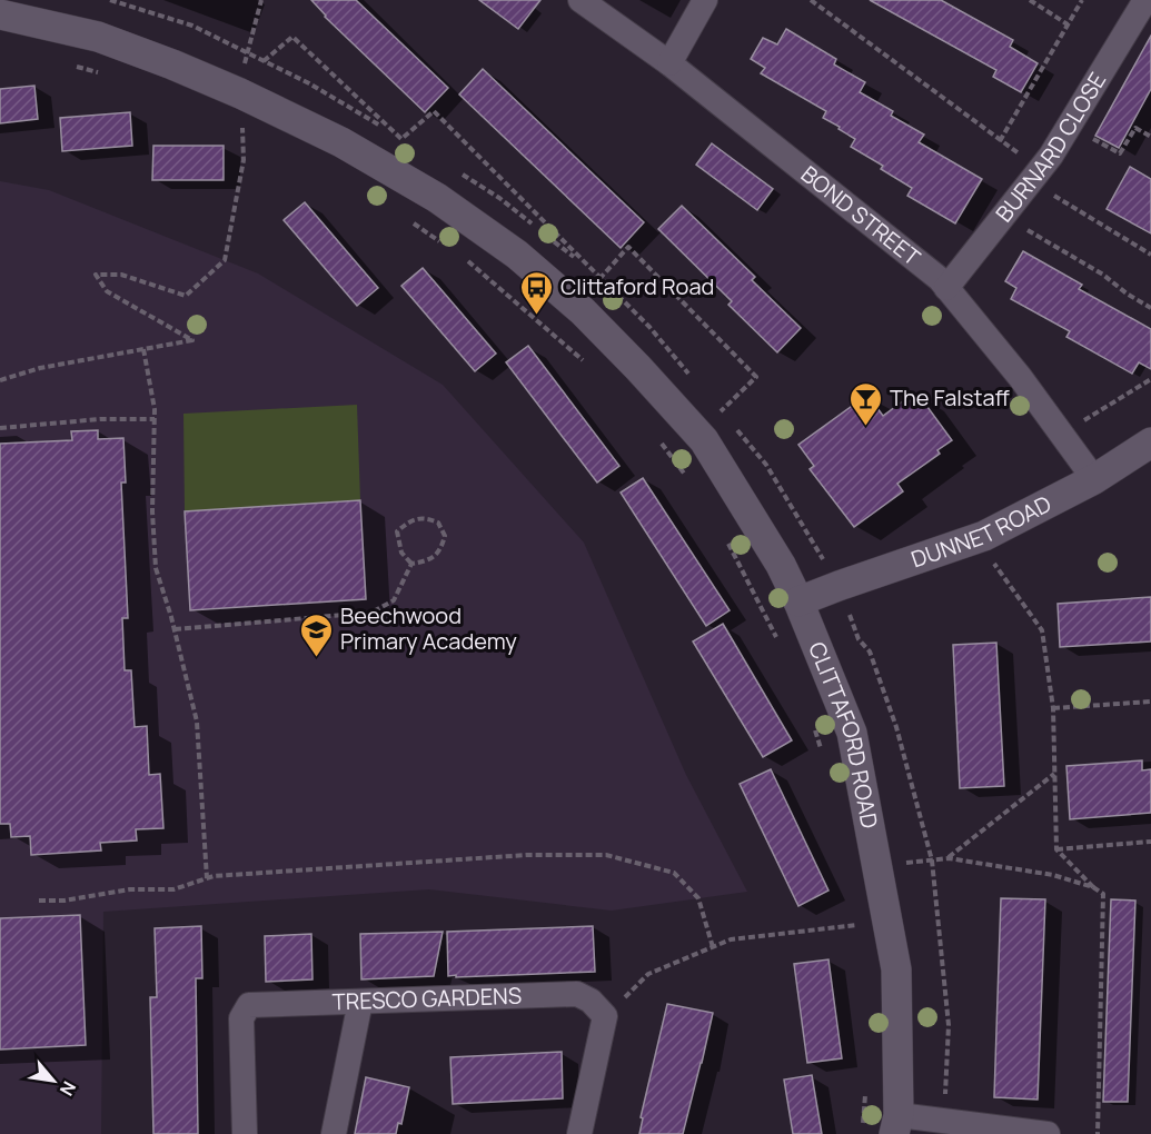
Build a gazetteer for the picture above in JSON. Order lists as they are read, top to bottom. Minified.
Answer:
{"streets":{"street":["BURNARD CLOSE","BOND STREET","DUNNET ROAD","CLITTAFORD ROAD","TRESCO GARDENS"]},"crossings":[["BURNARD CLOSE","BOND STREET"],["BOND STREET","DUNNET ROAD"],["DUNNET ROAD","CLITTAFORD ROAD"]],"places":{"bus stop":["Clittaford Road"],"bar":["The Falstaff"],"school or university":["Beechwood Primary Academy"]},"north":"bottom right"}
